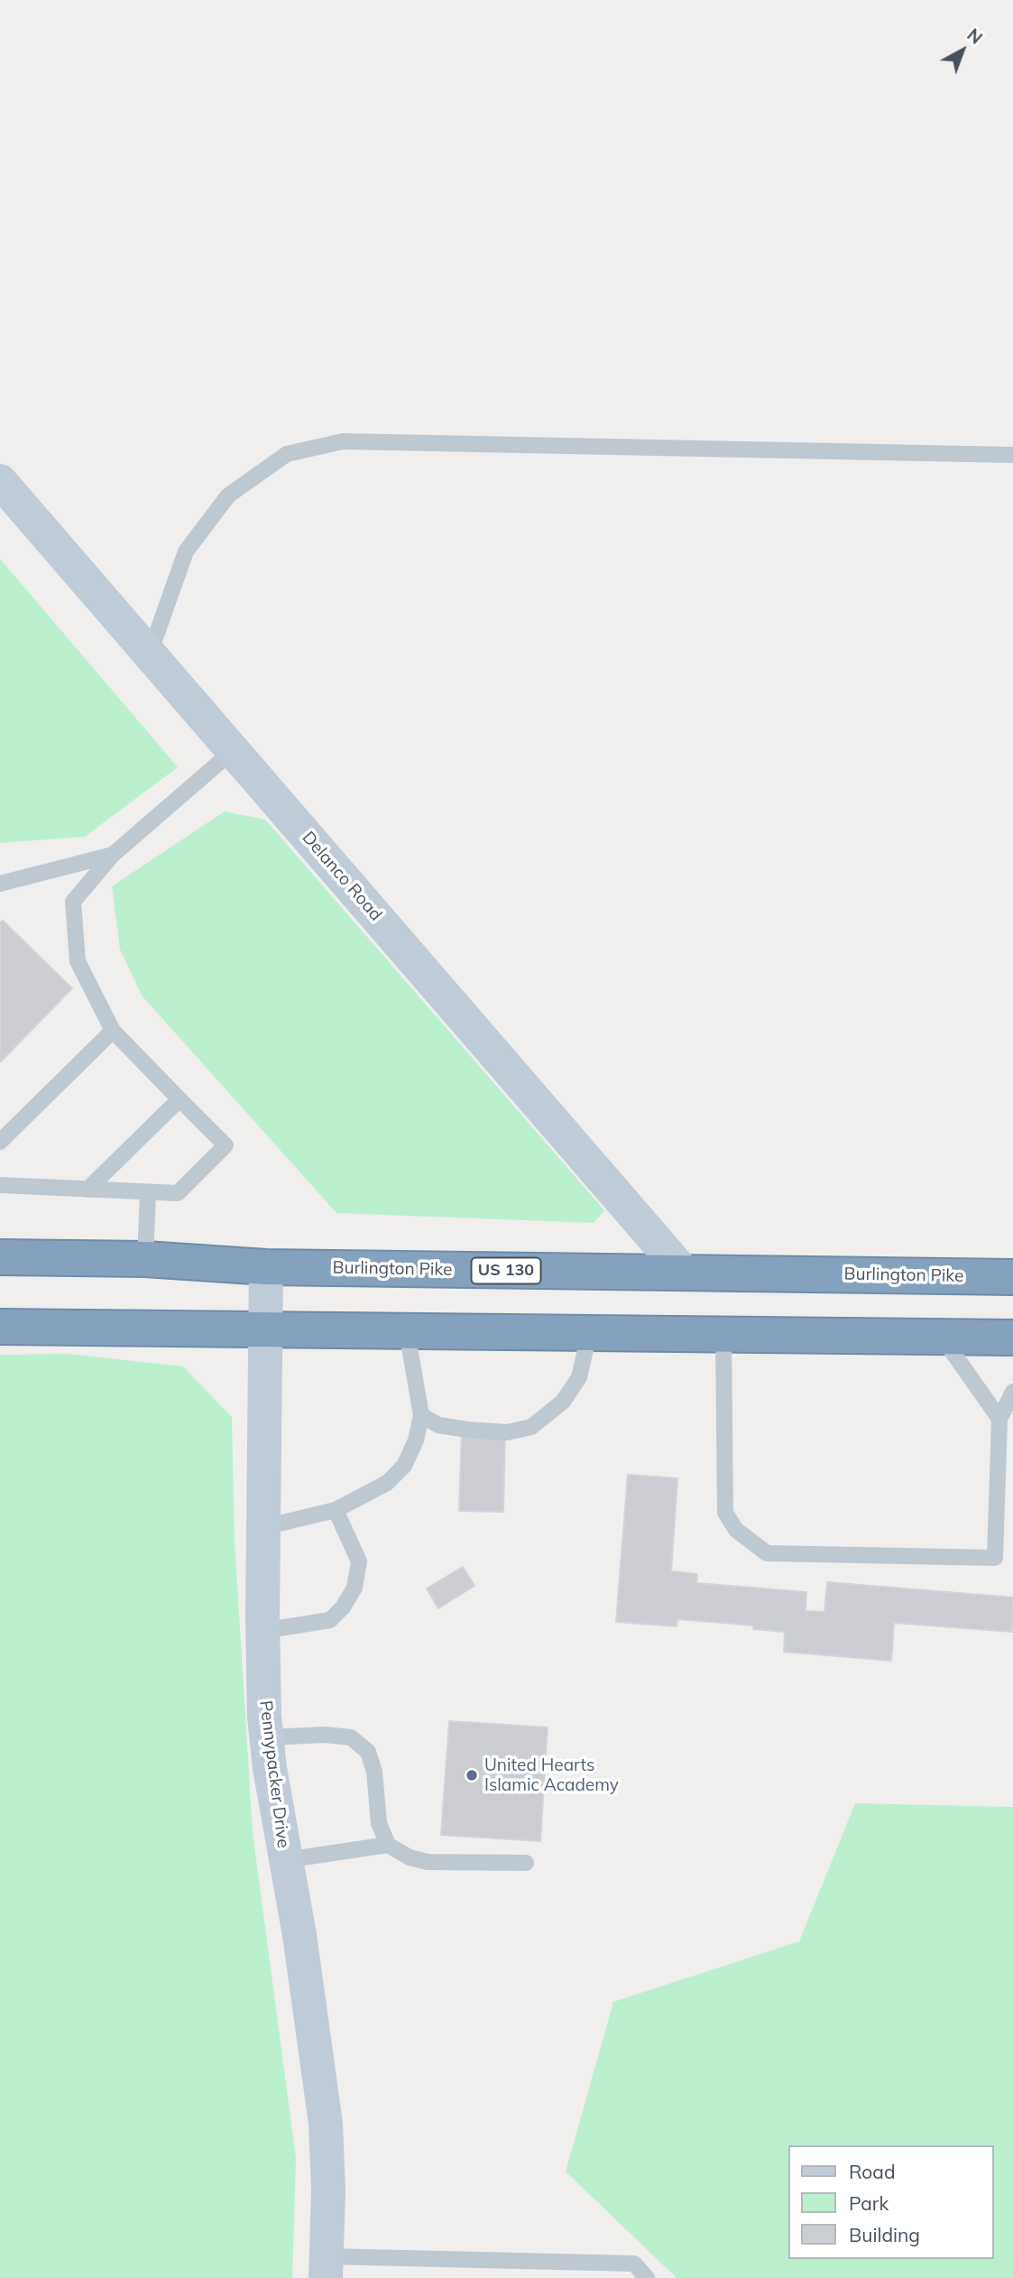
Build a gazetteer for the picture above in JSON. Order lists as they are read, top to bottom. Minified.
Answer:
{"streets":{"highway":["Burlington Pike","US 130"],"street":["Delanco Road","Pennypacker Drive"]},"crossings":[["Delanco Road","Burlington Pike"],["Burlington Pike","Pennypacker Drive"]],"places":["United Hearts Islamic Academy"],"legend":["Road","Park","Building"],"north":"top right"}
